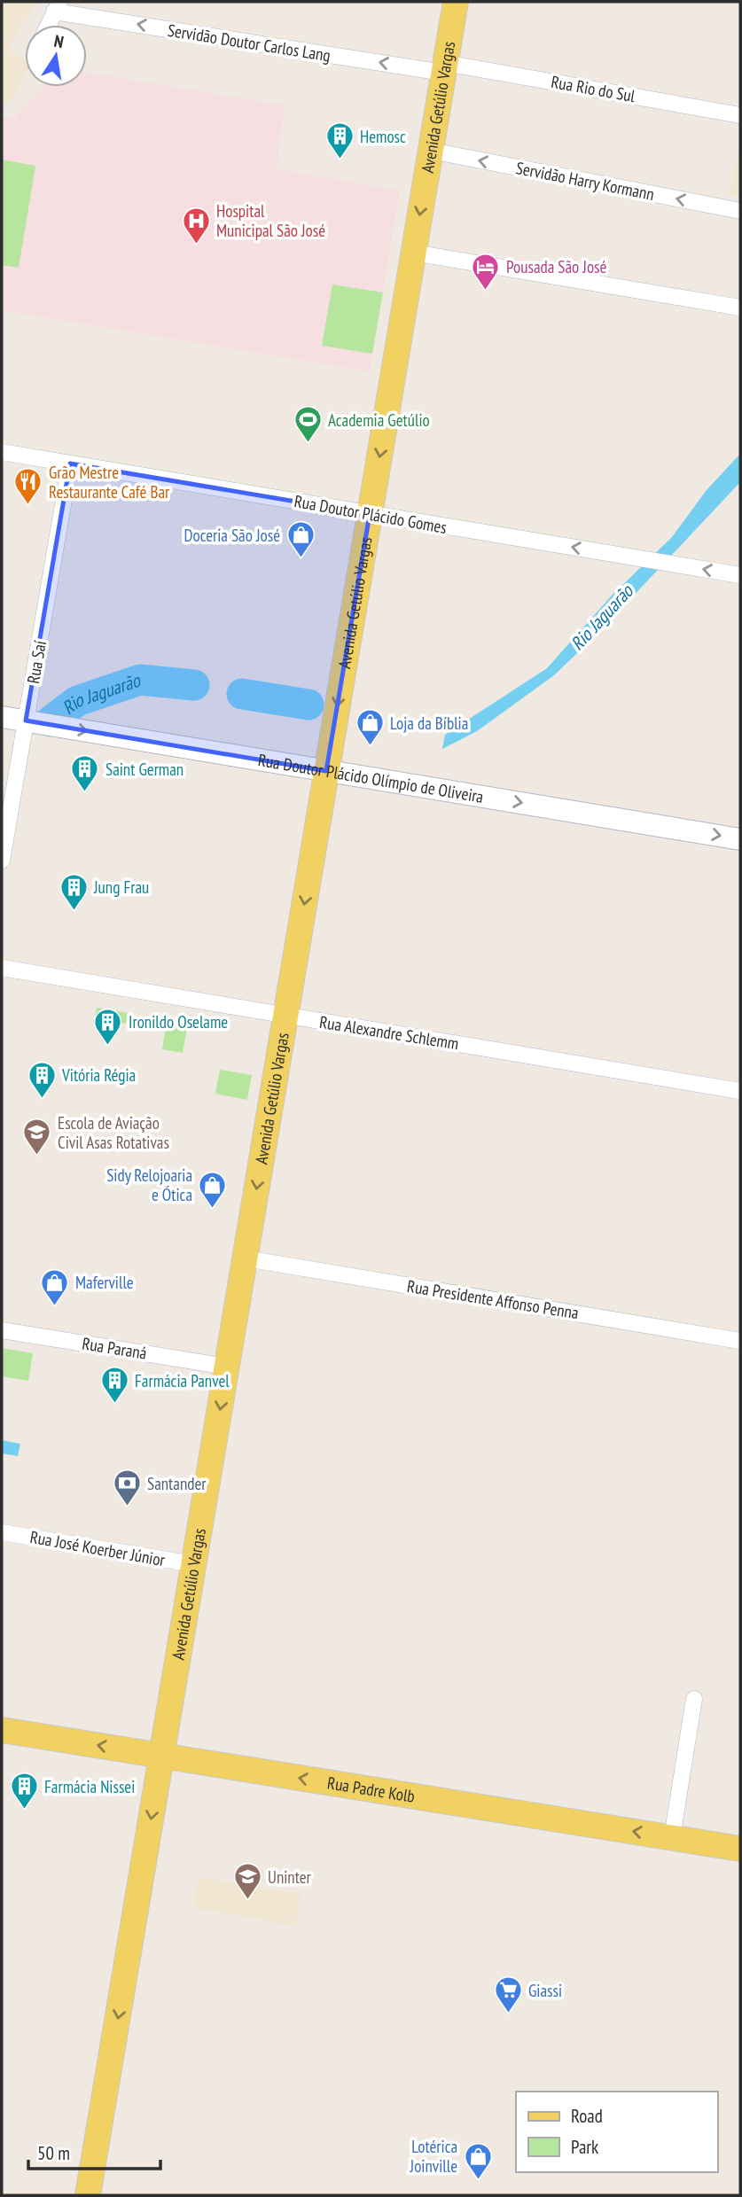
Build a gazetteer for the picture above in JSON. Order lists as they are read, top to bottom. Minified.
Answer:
{"streets":{"main road":["Avenida Getúlio Vargas","Rua Doutor Plácido Olímpio de Oliveira","Rua Padre Kolb"],"street":["Servidão Doutor Carlos Lang","Rua Rio do Sul","Servidão Harry Kormann","Rua Doutor Plácido Gomes","Rua Saí","Rua Alexandre Schlemm","Rua Presidente Affonso Penna","Rua Paraná","Rua José Koerber Júnior"]},"crossings":[["Servidão Doutor Carlos Lang","Rua Rio do Sul"],["Servidão Doutor Carlos Lang","Avenida Getúlio Vargas"],["Rua Rio do Sul","Avenida Getúlio Vargas"],["Avenida Getúlio Vargas","Servidão Harry Kormann"],["Avenida Getúlio Vargas","Rua Doutor Plácido Gomes"],["Avenida Getúlio Vargas","Rua Doutor Plácido Olímpio de Oliveira"],["Avenida Getúlio Vargas","Rua Alexandre Schlemm"],["Avenida Getúlio Vargas","Rua Presidente Affonso Penna"],["Avenida Getúlio Vargas","Rua Paraná"],["Avenida Getúlio Vargas","Rua José Koerber Júnior"],["Avenida Getúlio Vargas","Rua Padre Kolb"],["Rua Doutor Plácido Gomes","Rua Saí"],["Rua Saí","Rua Doutor Plácido Olímpio de Oliveira"]],"one_way":["Servidão Doutor Carlos Lang","Avenida Getúlio Vargas","Rua Doutor Plácido Gomes","Rua Doutor Plácido Olímpio de Oliveira","Rua Padre Kolb"],"water":["Rio Jaguarão"],"places":{"building":["Hemosc","Saint German","Jung Frau","Ironildo Oselame","Vitória Régia","Farmácia Panvel","Farmácia Nissei"],"hospital":["Hospital Municipal São José"],"hotel":["Pousada São José"],"sports":["Academia Getúlio"],"restaurant":["Grão Mestre Restaurante Café Bar"],"shop":["Doceria São José","Loja da Bíblia","Sidy Relojoaria e Ótica","Maferville","Lotérica Joinville"],"school or university":["Escola de Aviação Civil Asas Rotativas","Uninter"],"bank":["Santander"],"supermarket":["Giassi"]},"legend":["Road","Park"],"scale_bar":"50 m","north":"top"}
